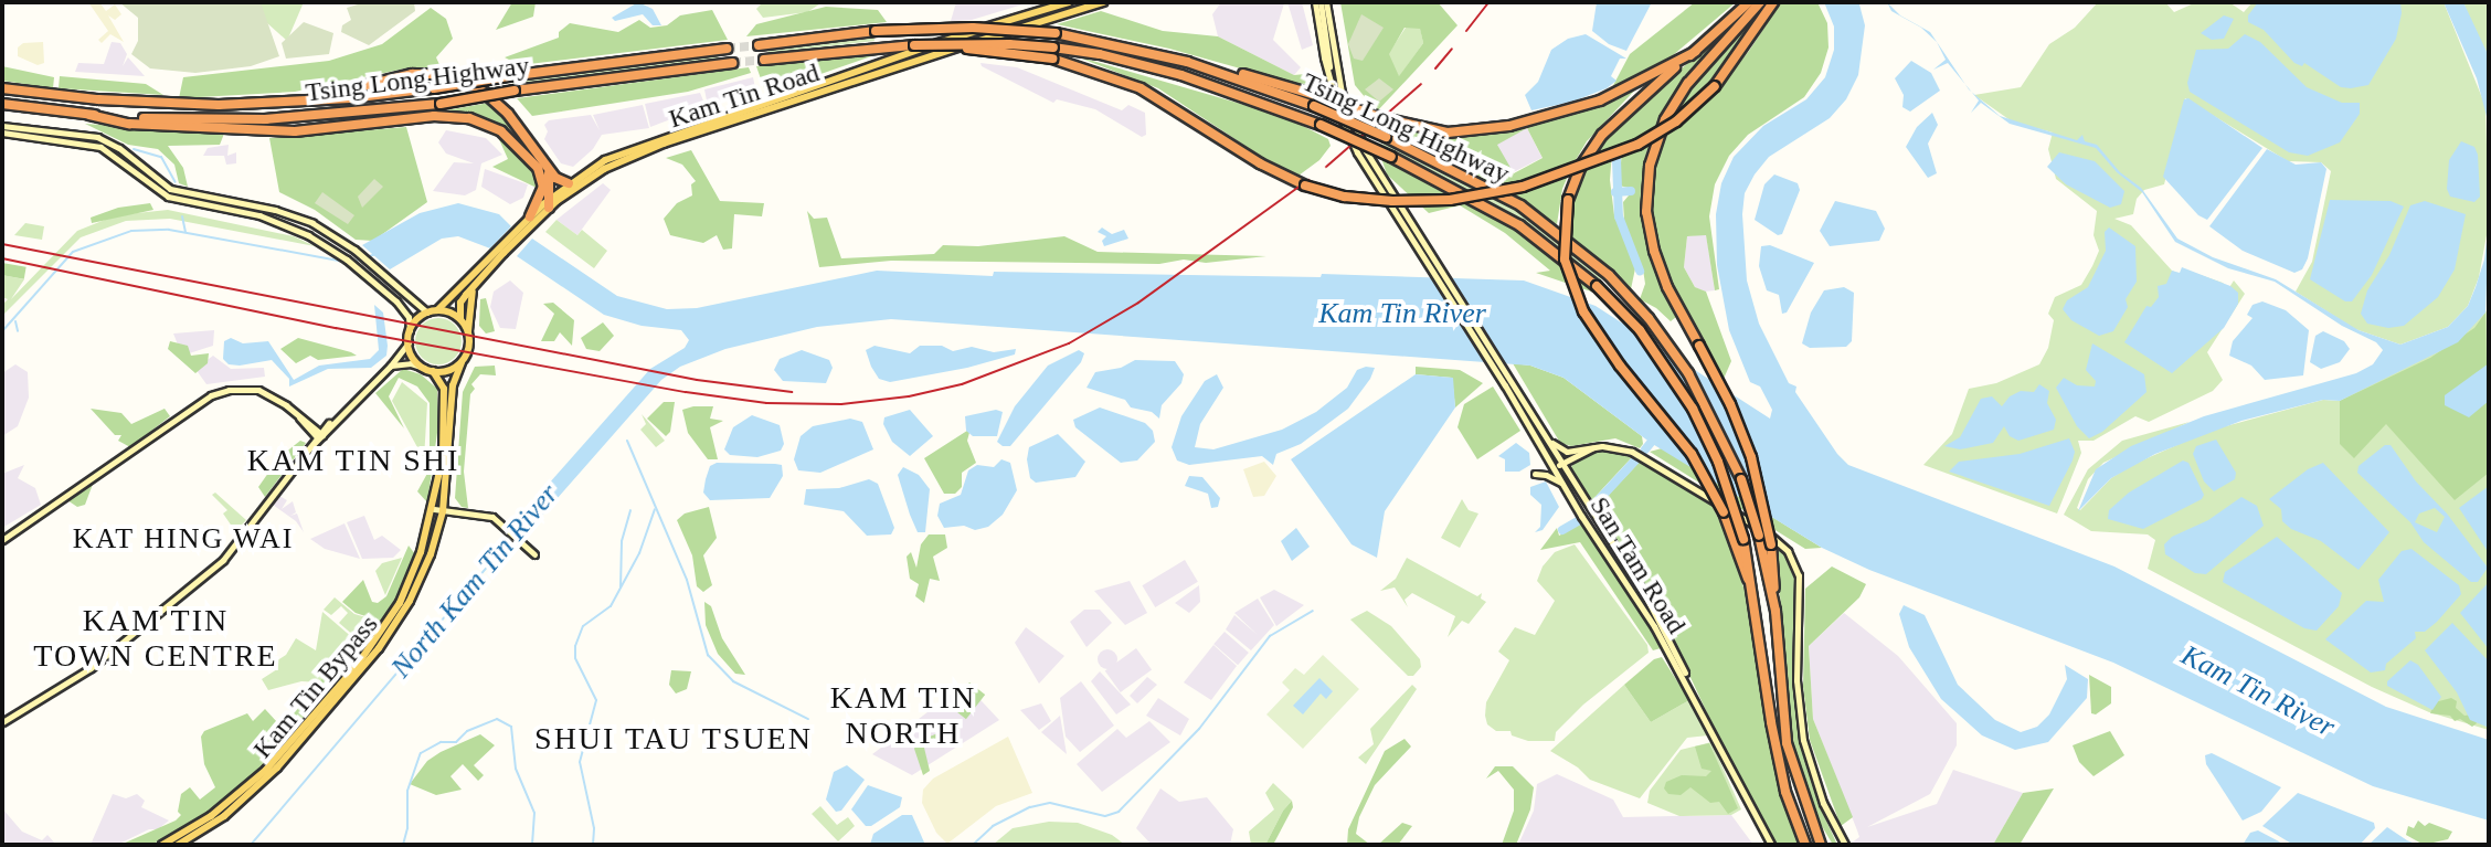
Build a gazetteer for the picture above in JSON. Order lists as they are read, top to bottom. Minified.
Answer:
{"streets":{"highway":["Tsing Long Highway"],"main road":["Kam Tin Road","San Tam Road","Kam Tin Bypass"]},"crossings":[["Kam Tin Road","Kam Tin Bypass"]],"districts":["KAM TIN SHI","KAT HING WAI","KAM TIN TOWN CENTRE","KAM TIN NORTH","SHUI TAU TSUEN"],"water":["Kam Tin River","North Kam Tin River"]}
